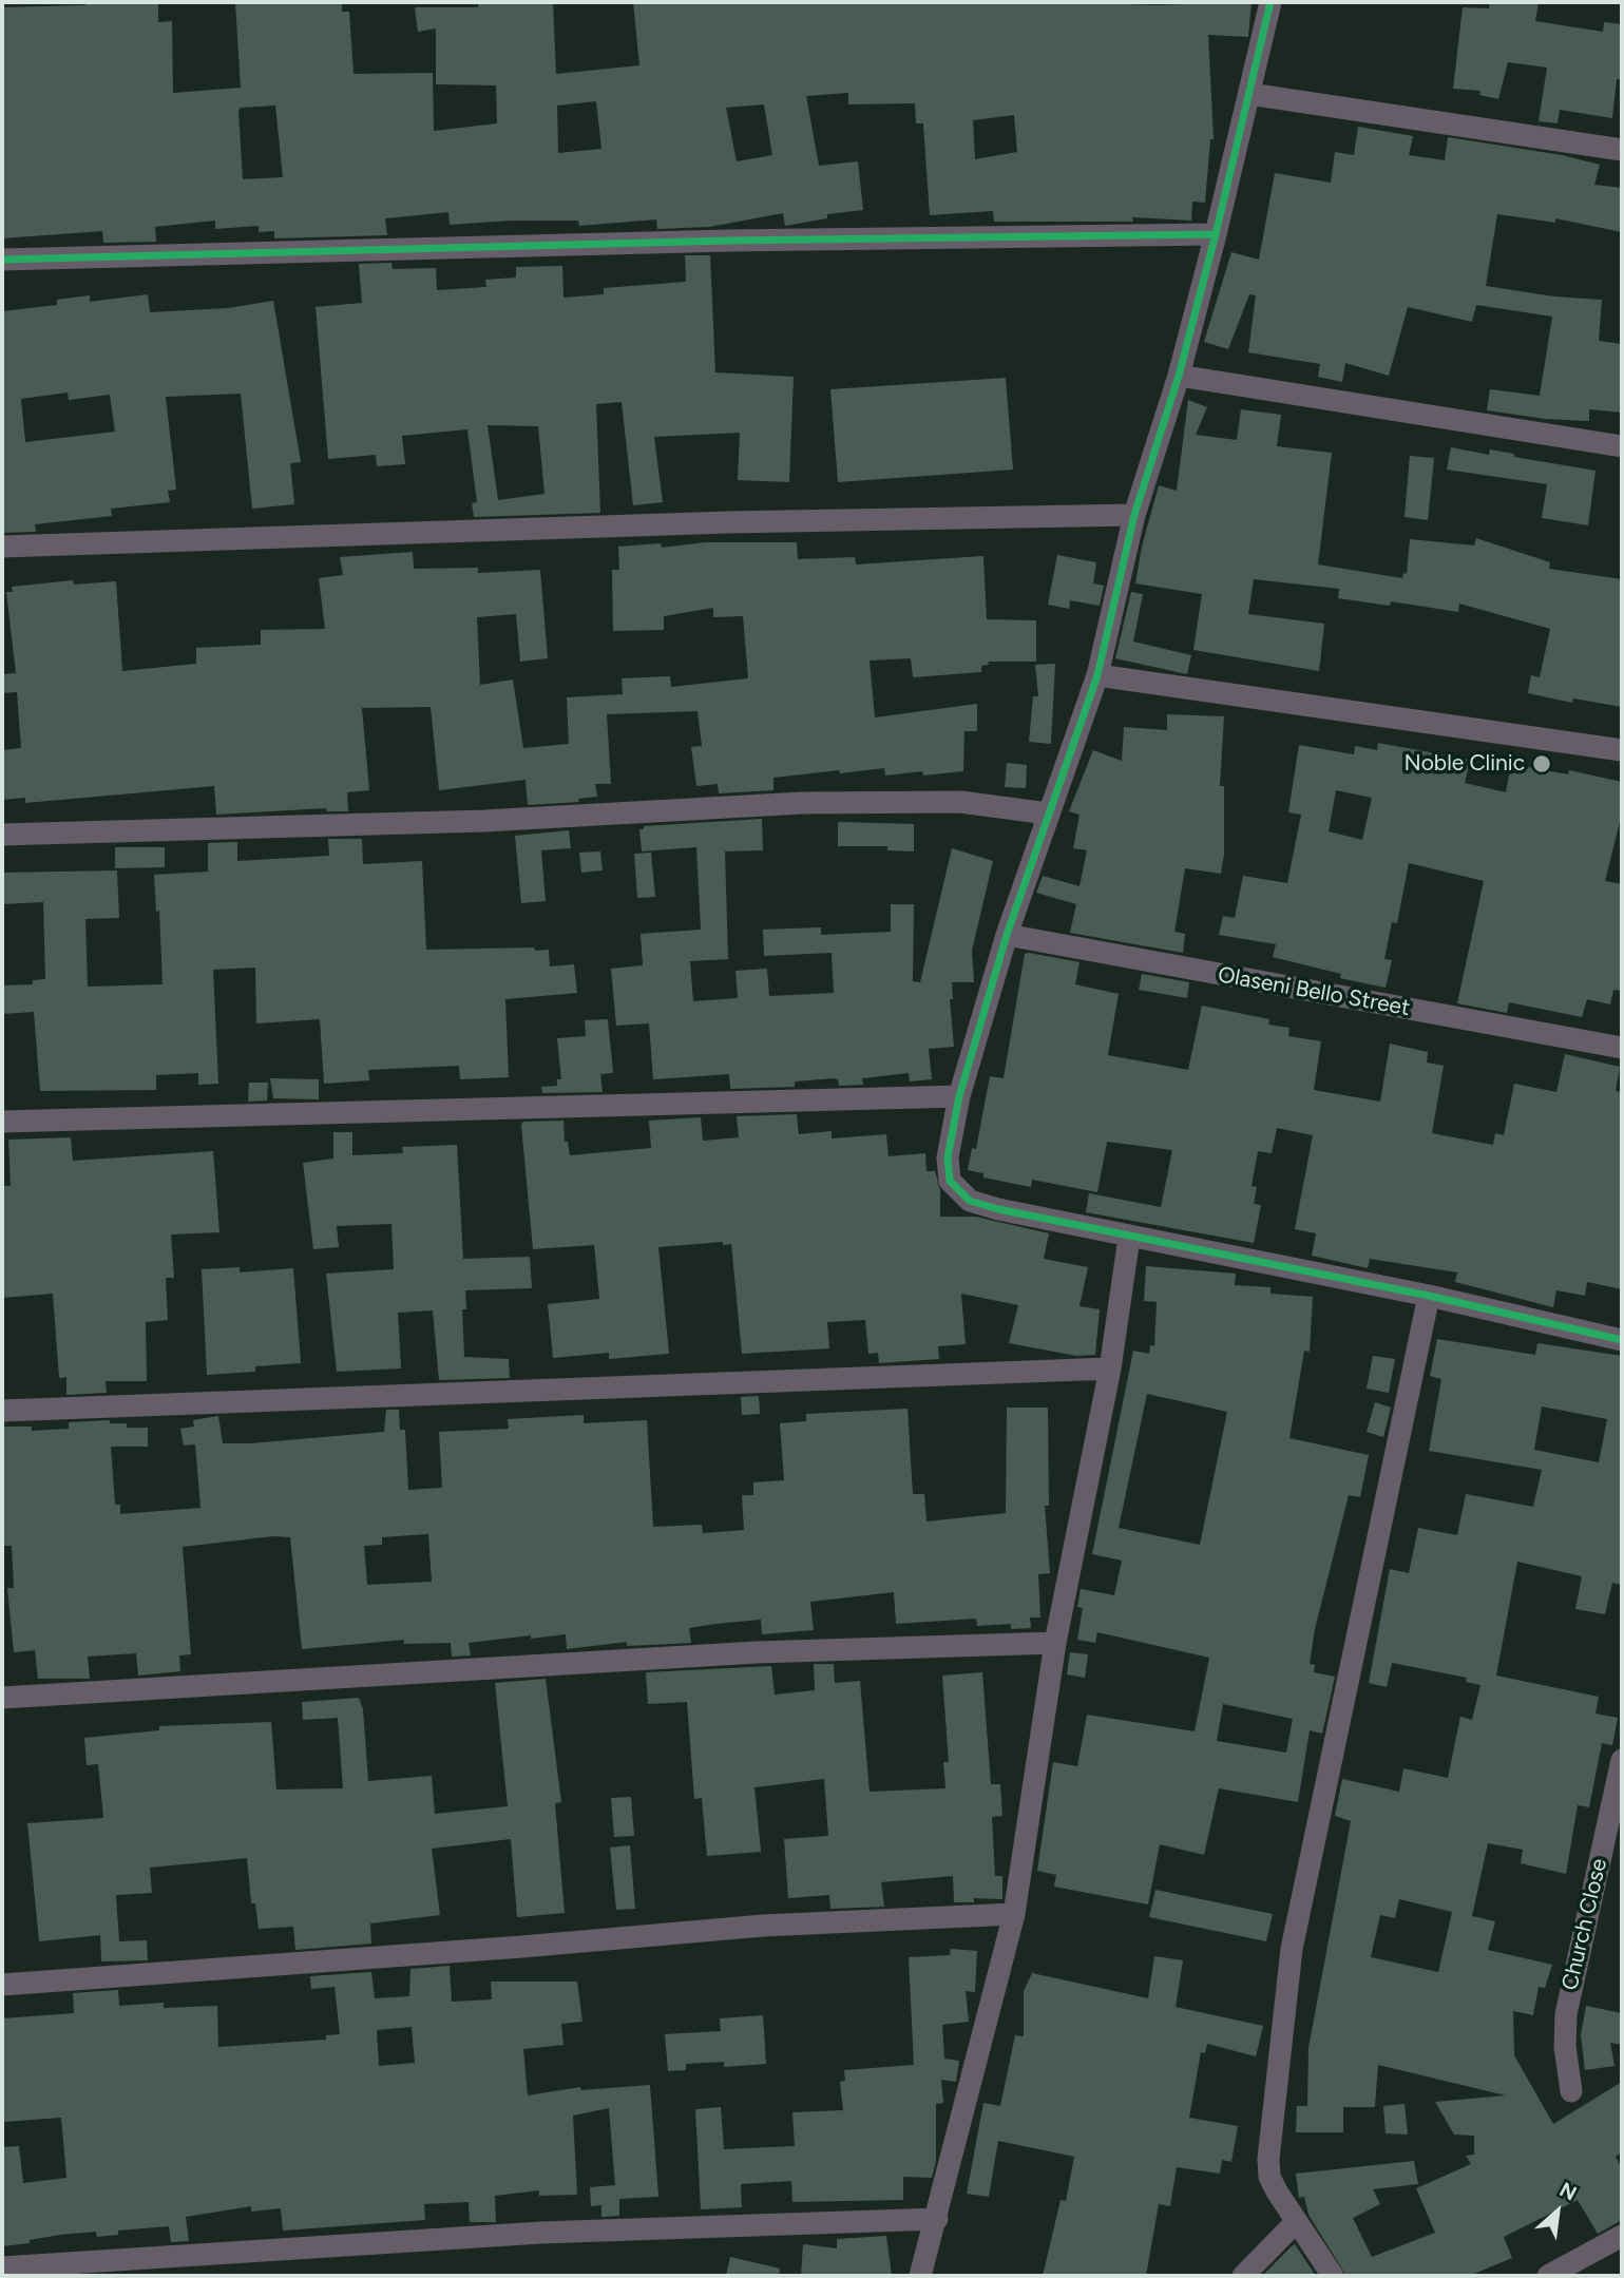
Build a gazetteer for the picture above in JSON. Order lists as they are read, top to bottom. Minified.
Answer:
{"streets":{"street":["Olaseni Bello Street","Church Close"]},"places":["Noble Clinic"],"north":"top right"}
